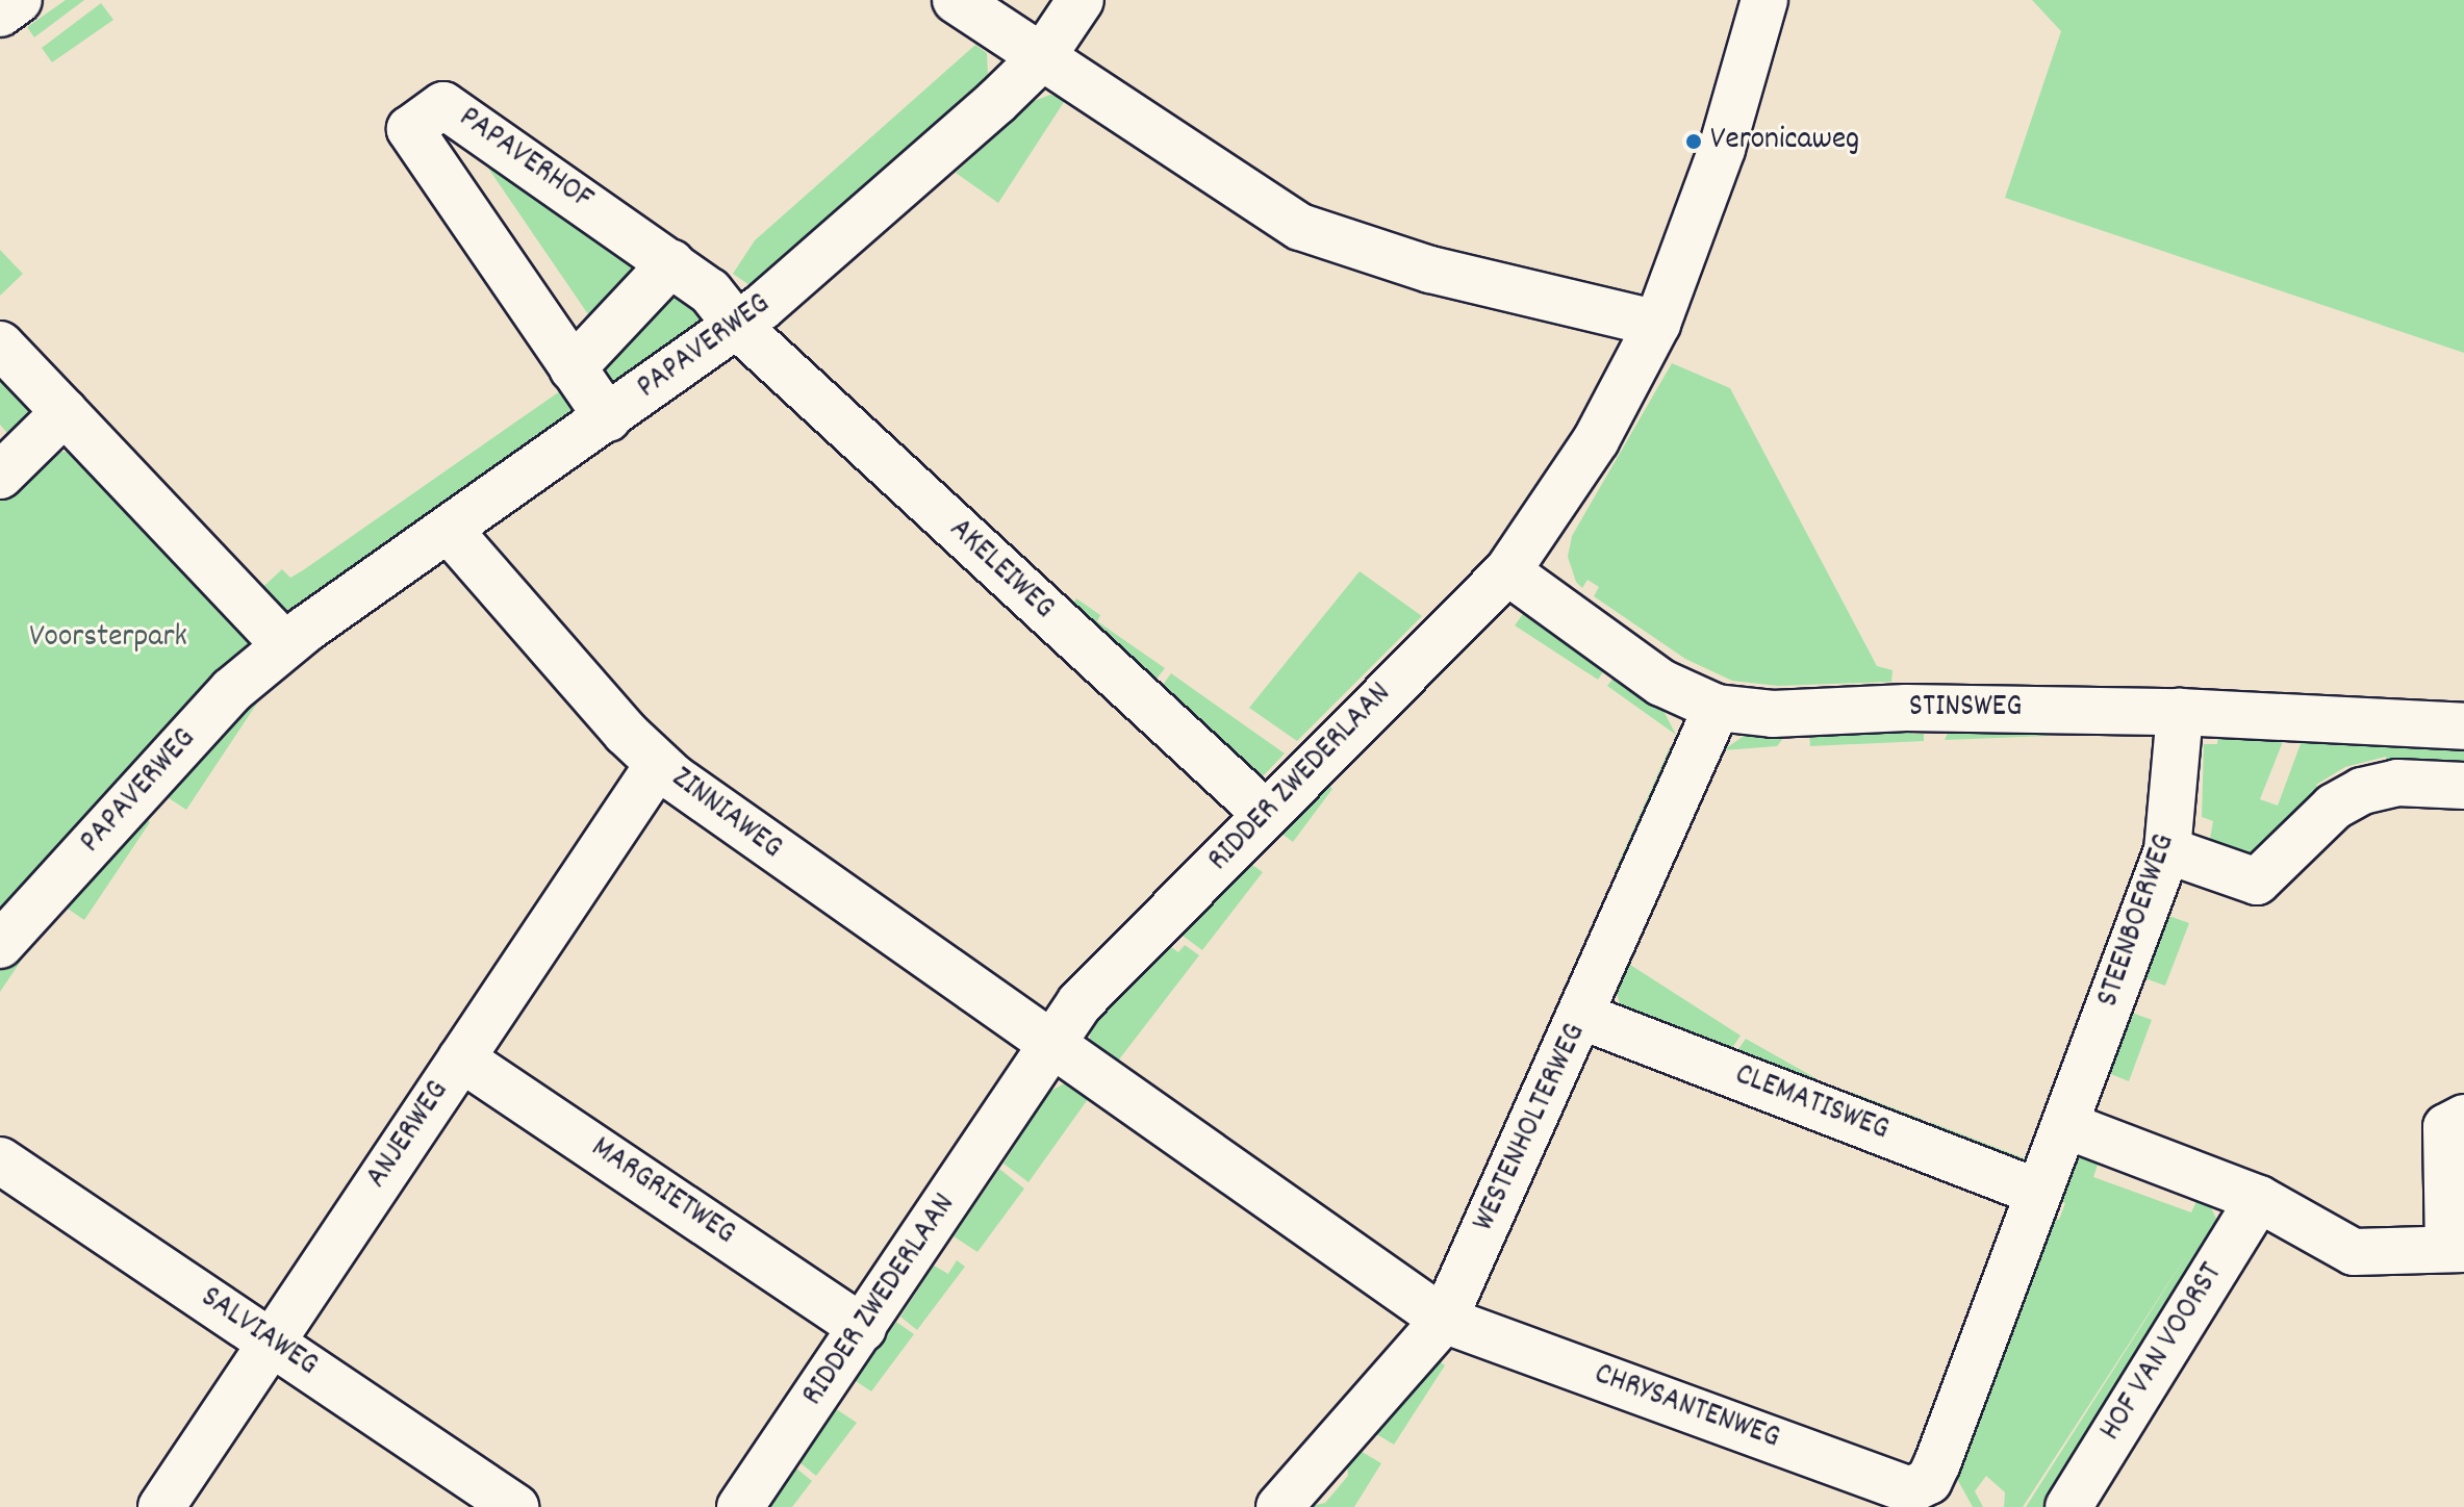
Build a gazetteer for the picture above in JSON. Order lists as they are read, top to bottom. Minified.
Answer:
{"streets":{"street":["PAPAVERHOF","PAPAVERWEG","AKELEIWEG","STINSWEG","RIDDER ZWEDERLAAN","ZINNIAWEG","STEENBOERWEG","CLEMATISWEG","WESTENHOLTERWEG","ANJERWEG","MARGRIETWEG","SALVIAWEG","HOF VAN VOORST","CHRYSANTENWEG"]},"crossings":[["PAPAVERHOF","PAPAVERWEG"],["PAPAVERHOF","AKELEIWEG"],["PAPAVERWEG","AKELEIWEG"],["PAPAVERWEG","ZINNIAWEG"],["AKELEIWEG","RIDDER ZWEDERLAAN"],["STINSWEG","RIDDER ZWEDERLAAN"],["STINSWEG","STEENBOERWEG"],["STINSWEG","WESTENHOLTERWEG"],["RIDDER ZWEDERLAAN","ZINNIAWEG"],["RIDDER ZWEDERLAAN","MARGRIETWEG"],["ZINNIAWEG","WESTENHOLTERWEG"],["ZINNIAWEG","ANJERWEG"],["ZINNIAWEG","CHRYSANTENWEG"],["STEENBOERWEG","CLEMATISWEG"],["STEENBOERWEG","CHRYSANTENWEG"],["CLEMATISWEG","WESTENHOLTERWEG"],["WESTENHOLTERWEG","CHRYSANTENWEG"],["ANJERWEG","MARGRIETWEG"],["ANJERWEG","SALVIAWEG"]],"parks":["Voorsterpark"],"places":["Veronicaweg"]}
